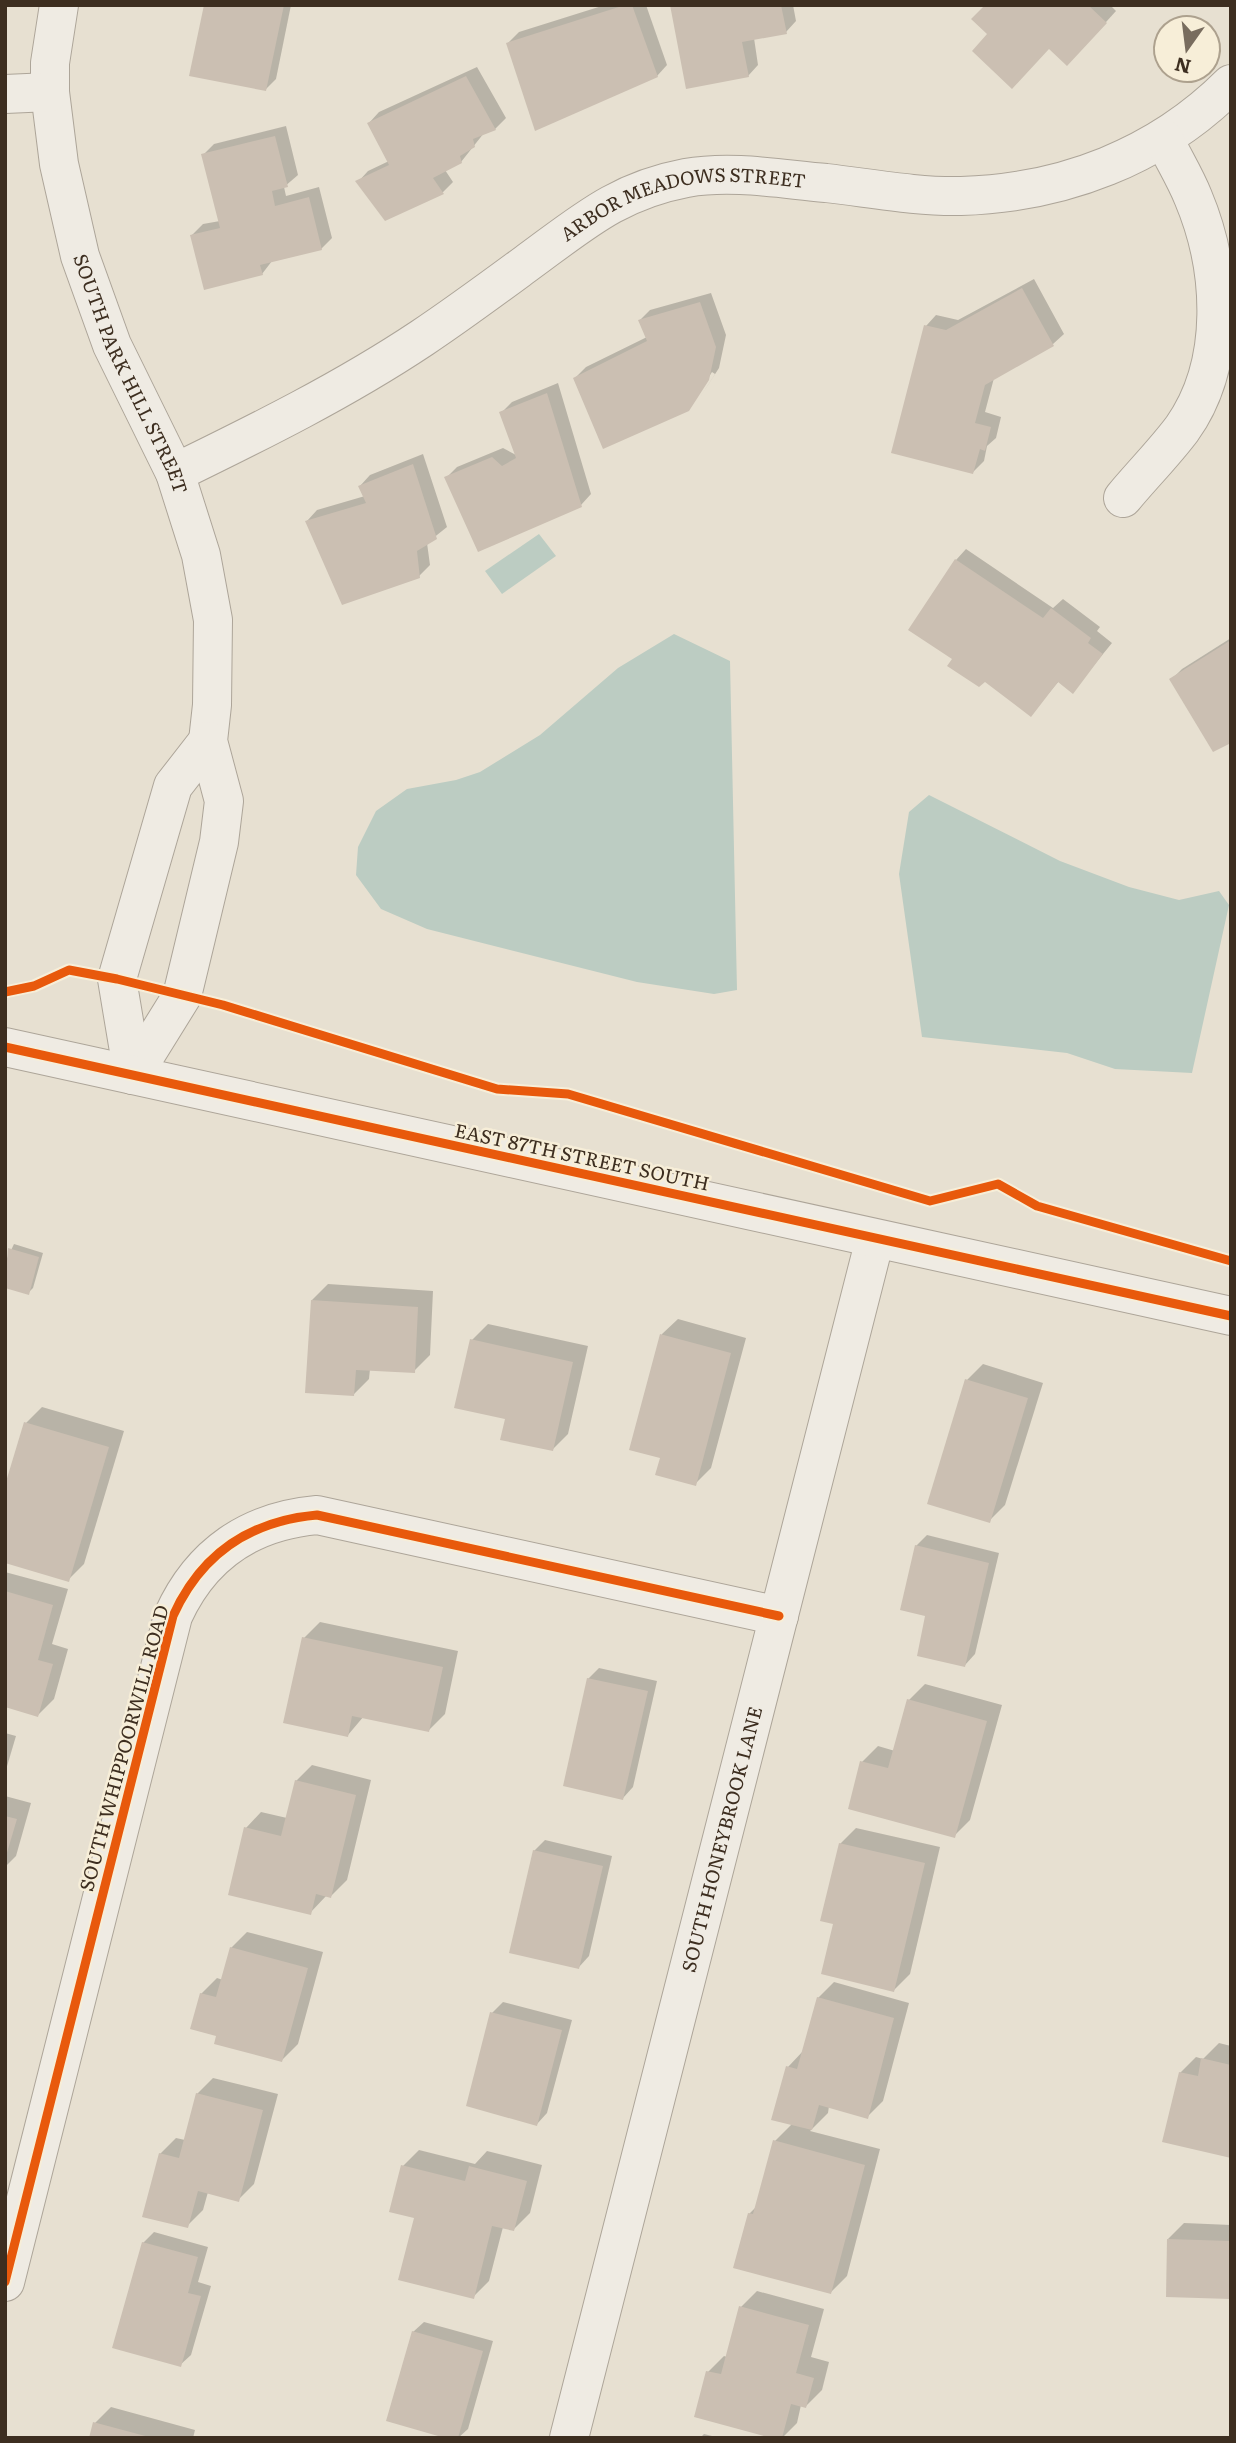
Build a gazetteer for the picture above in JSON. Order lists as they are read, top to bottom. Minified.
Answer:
{"streets":{"street":["ARBOR MEADOWS STREET","SOUTH PARK HILL STREET","EAST 87TH STREET SOUTH","SOUTH WHIPPOORWILL ROAD","SOUTH HONEYBROOK LANE"]},"crossings":[["ARBOR MEADOWS STREET","SOUTH PARK HILL STREET"],["SOUTH PARK HILL STREET","EAST 87TH STREET SOUTH"],["EAST 87TH STREET SOUTH","SOUTH HONEYBROOK LANE"],["SOUTH WHIPPOORWILL ROAD","SOUTH HONEYBROOK LANE"]],"north":"bottom"}
